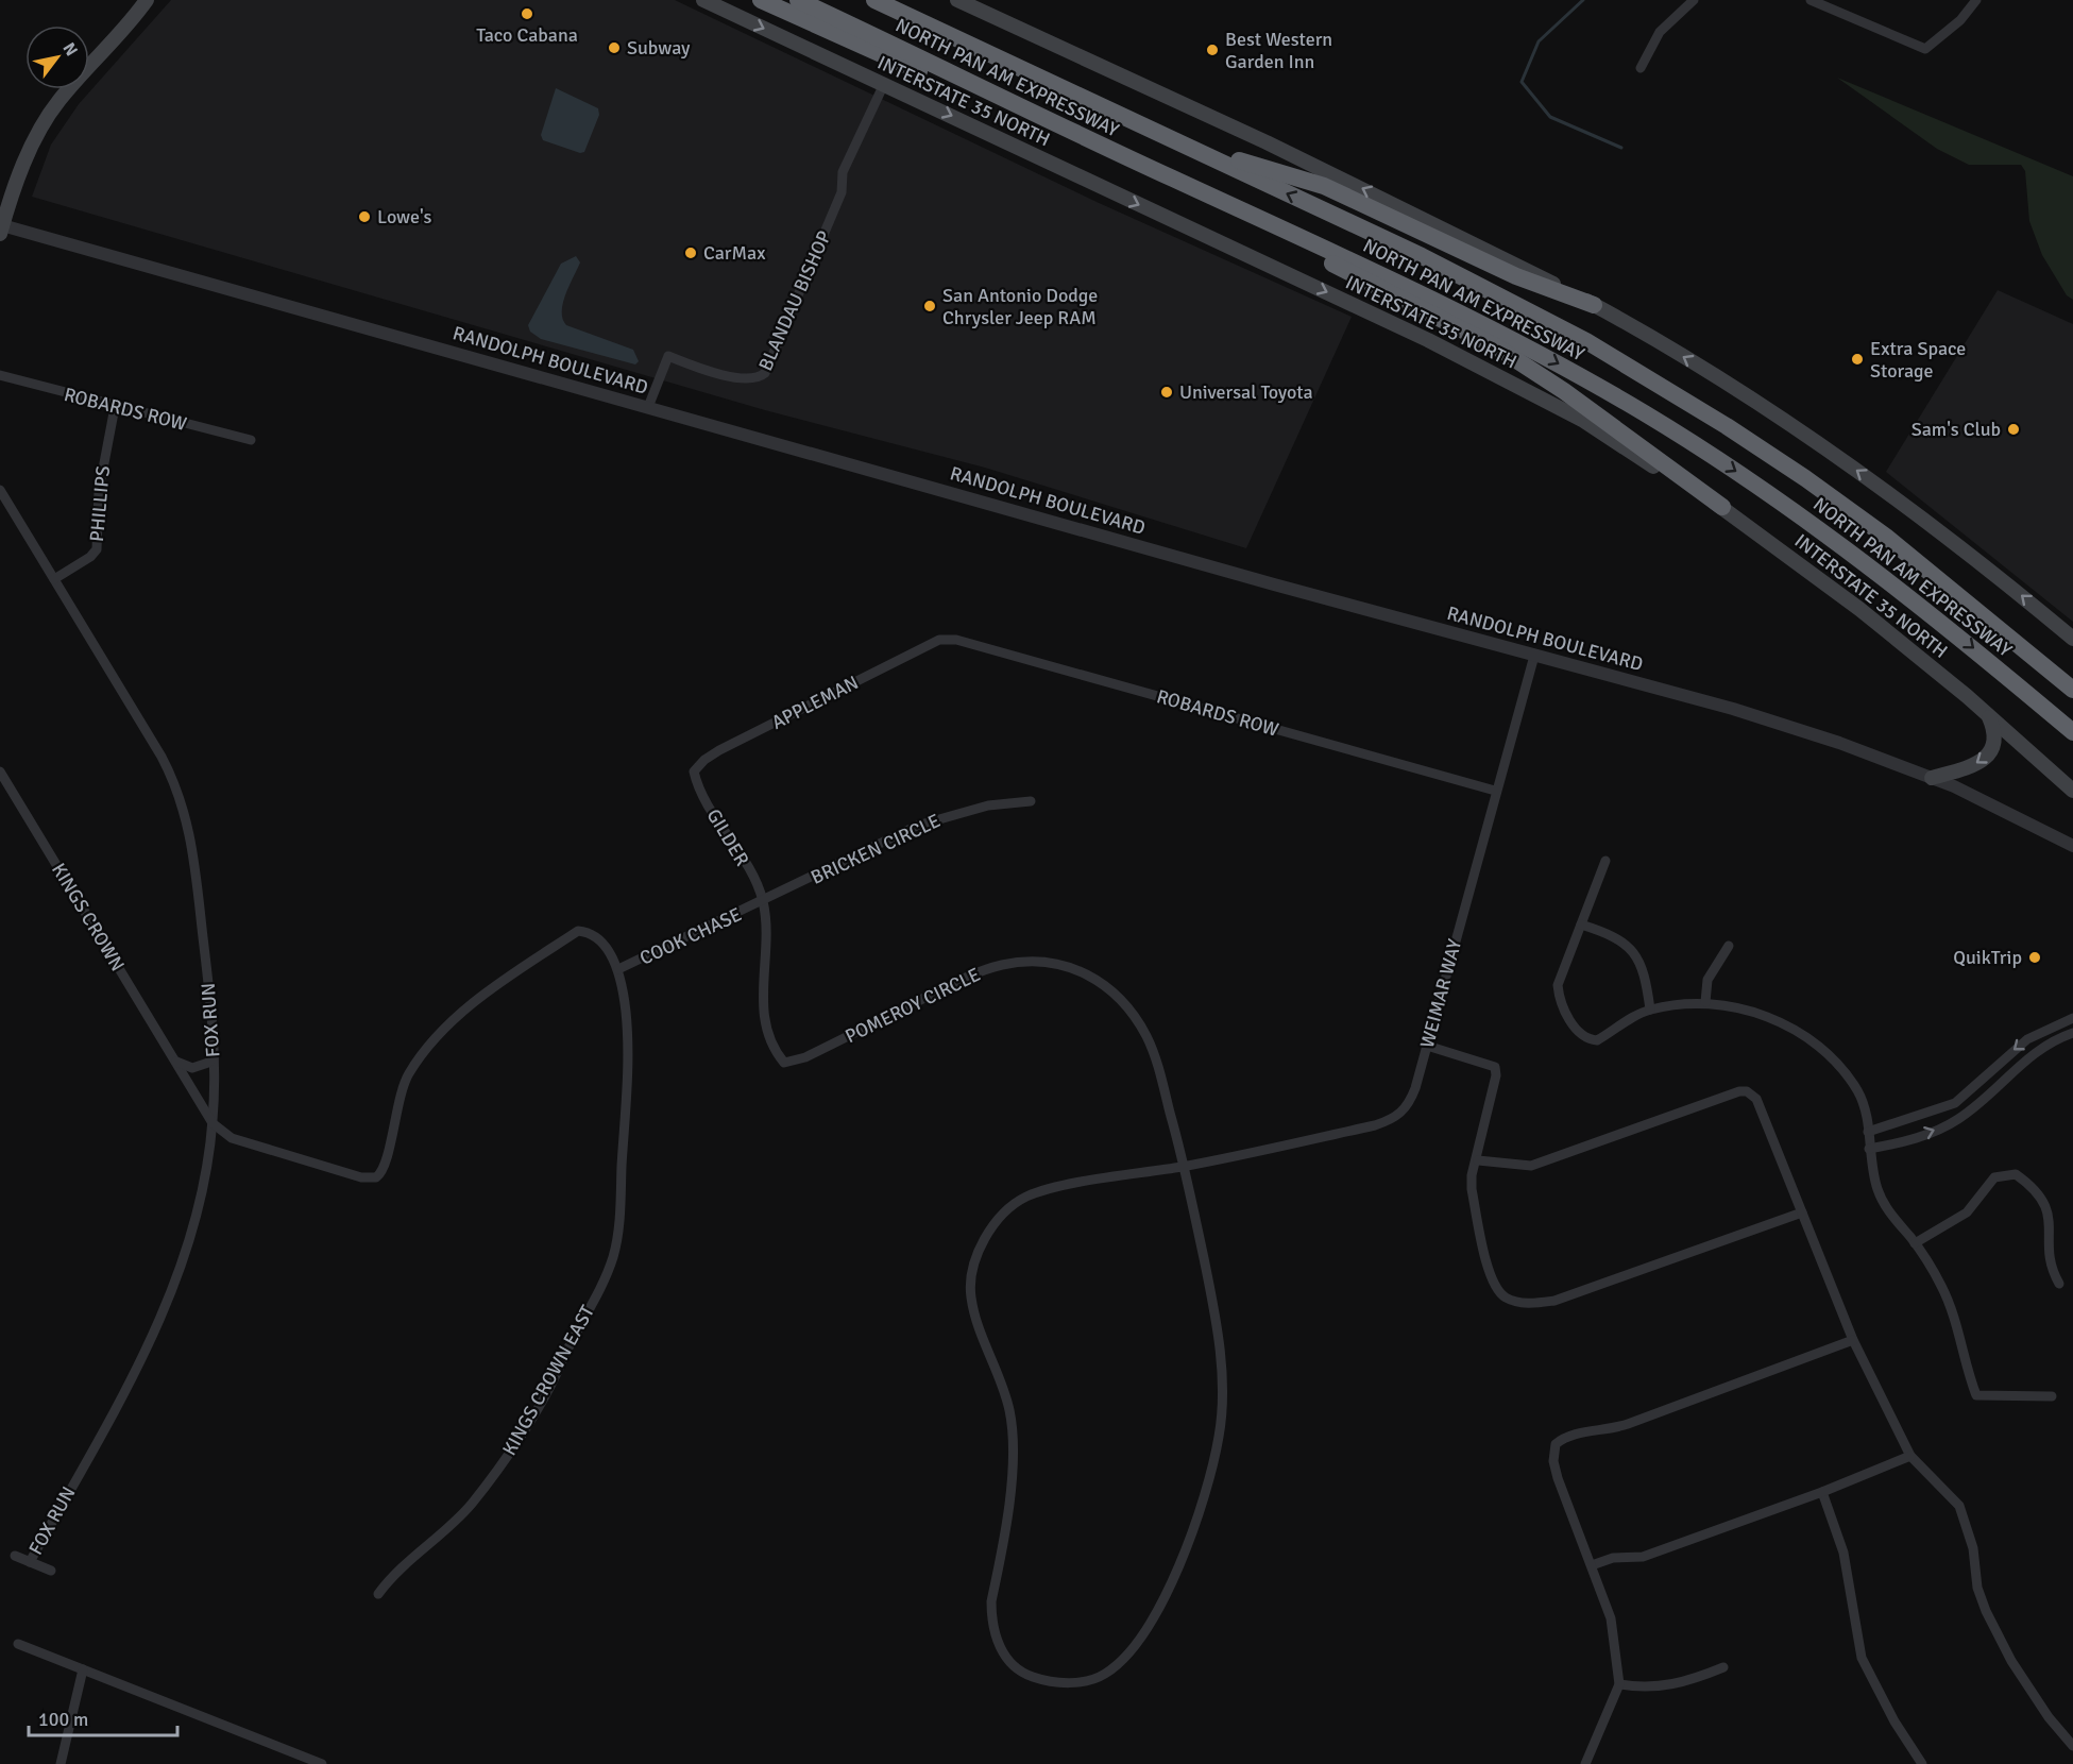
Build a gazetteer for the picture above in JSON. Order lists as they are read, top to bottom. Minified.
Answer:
{"streets":{"highway":["NORTH PAN AM EXPRESSWAY"],"main road":["INTERSTATE 35 NORTH"],"street":["BLANDAU BISHOP","RANDOLPH BOULEVARD","ROBARDS ROW","PHILLIPS","APPLEMAN","GILDER","BRICKEN CIRCLE","KINGS CROWN","COOK CHASE","WEIMAR WAY","POMEROY CIRCLE","FOX RUN","KINGS CROWN EAST"]},"crossings":[["INTERSTATE 35 NORTH","BLANDAU BISHOP"],["BLANDAU BISHOP","RANDOLPH BOULEVARD"],["RANDOLPH BOULEVARD","WEIMAR WAY"],["ROBARDS ROW","PHILLIPS"],["ROBARDS ROW","APPLEMAN"],["ROBARDS ROW","WEIMAR WAY"],["PHILLIPS","FOX RUN"],["APPLEMAN","GILDER"],["GILDER","BRICKEN CIRCLE"],["GILDER","COOK CHASE"],["GILDER","POMEROY CIRCLE"],["BRICKEN CIRCLE","COOK CHASE"],["KINGS CROWN","COOK CHASE"],["KINGS CROWN","FOX RUN"],["KINGS CROWN","KINGS CROWN EAST"],["COOK CHASE","KINGS CROWN EAST"],["WEIMAR WAY","POMEROY CIRCLE"]],"places":["Taco Cabana","Subway","Best Western Garden Inn","Lowe's","CarMax","San Antonio Dodge Chrysler Jeep RAM","Extra Space Storage","Universal Toyota","Sam's Club","QuikTrip"],"scale_bar":"100 m","north":"top right"}
